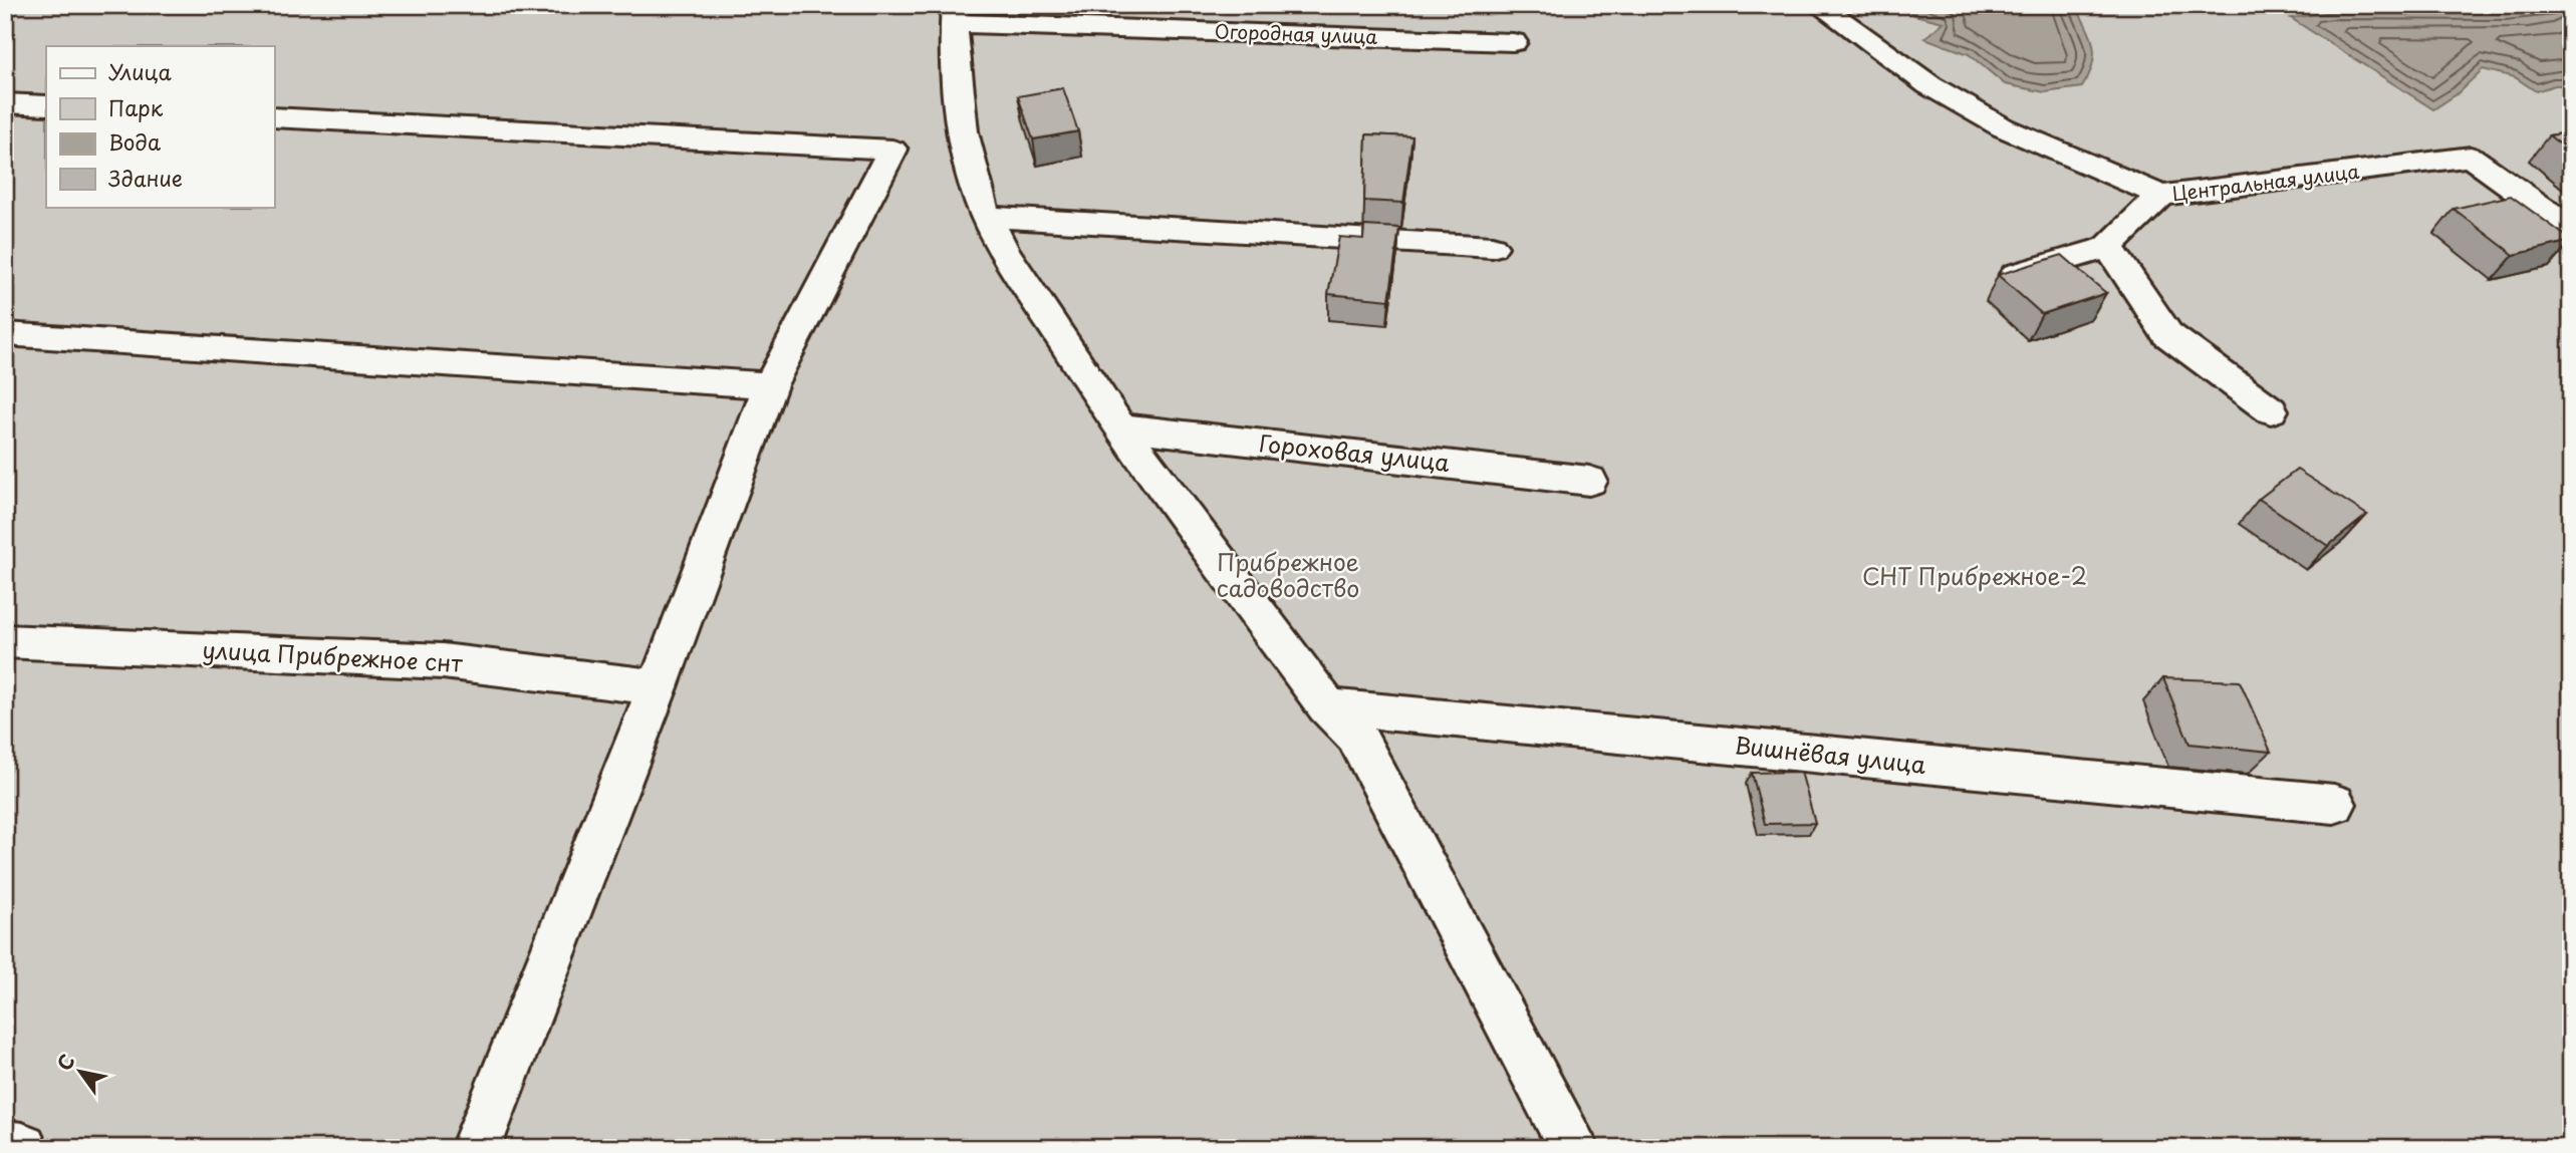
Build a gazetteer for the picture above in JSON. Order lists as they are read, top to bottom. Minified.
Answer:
{"streets":{"street":["Огородная улица","Центральная улица","Гороховая улица","улица Прибрежное снт","Вишнёвая улица"]},"parks":["Прибрежное садоводство","СНТ Прибрежное-2"],"legend":["Улица","Парк","Вода","Здание"],"north":"top left"}
